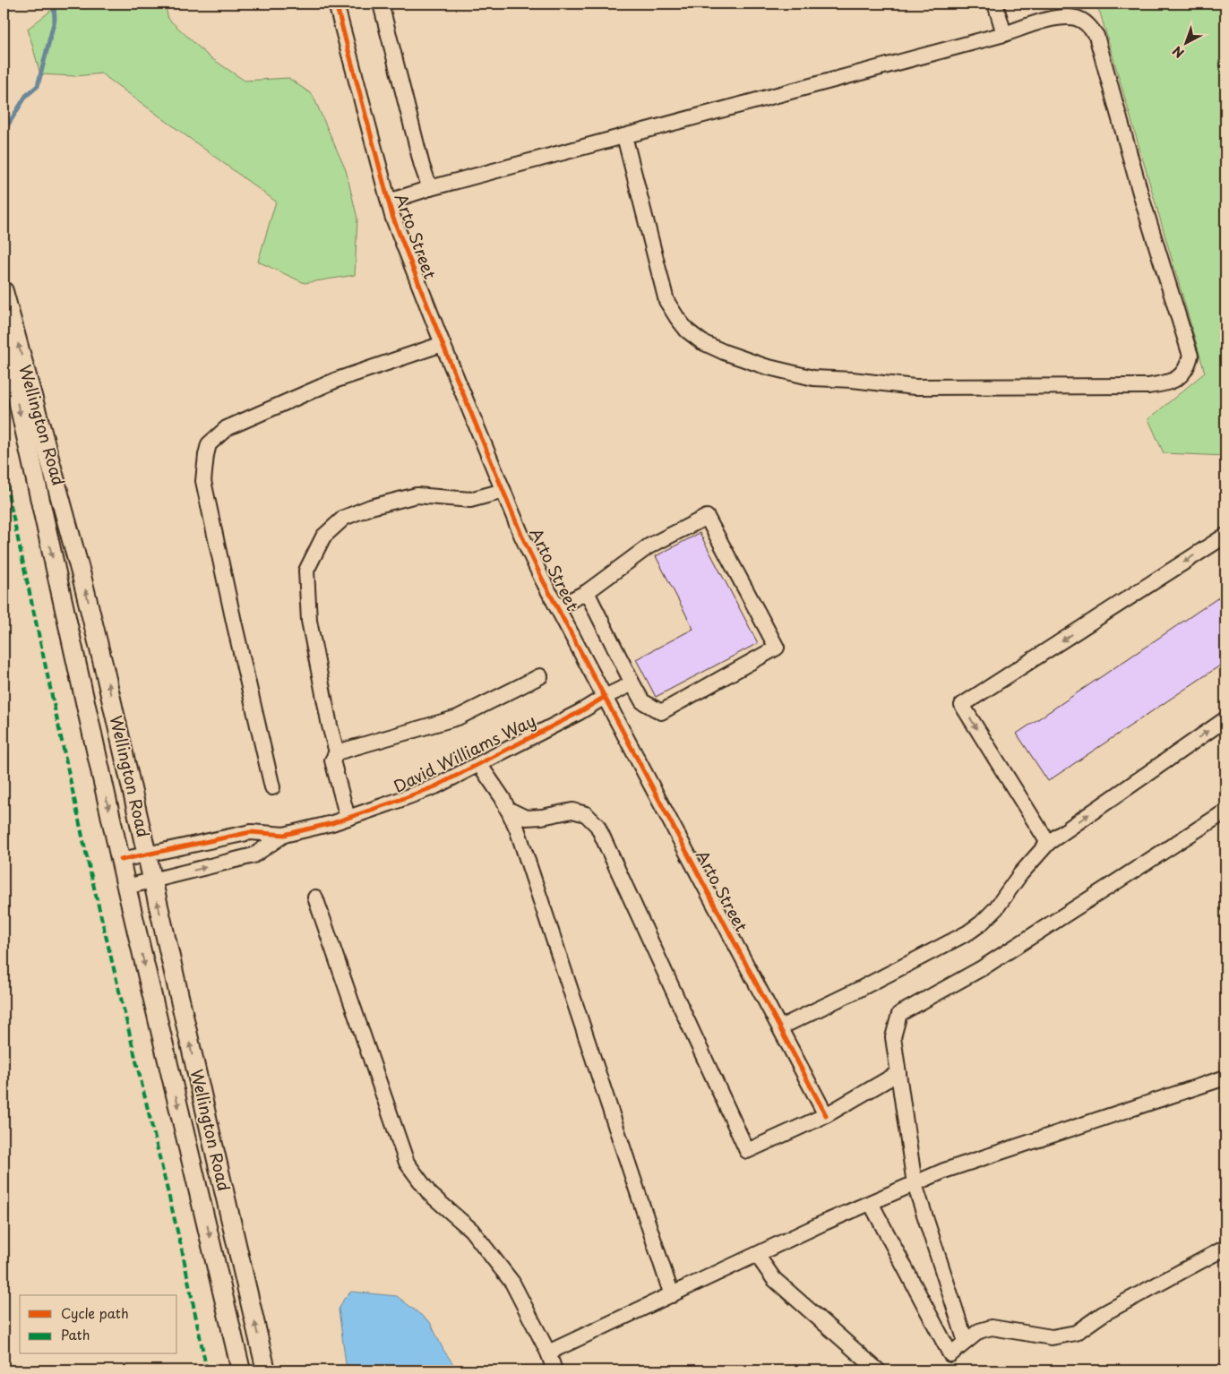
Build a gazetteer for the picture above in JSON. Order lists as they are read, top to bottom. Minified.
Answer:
{"streets":{"main road":["Wellington Road"],"street":["Arto Street","David Williams Way"]},"crossings":[["Arto Street","David Williams Way"],["Wellington Road","David Williams Way"]],"legend":["Cycle path","Path"],"north":"bottom left"}
